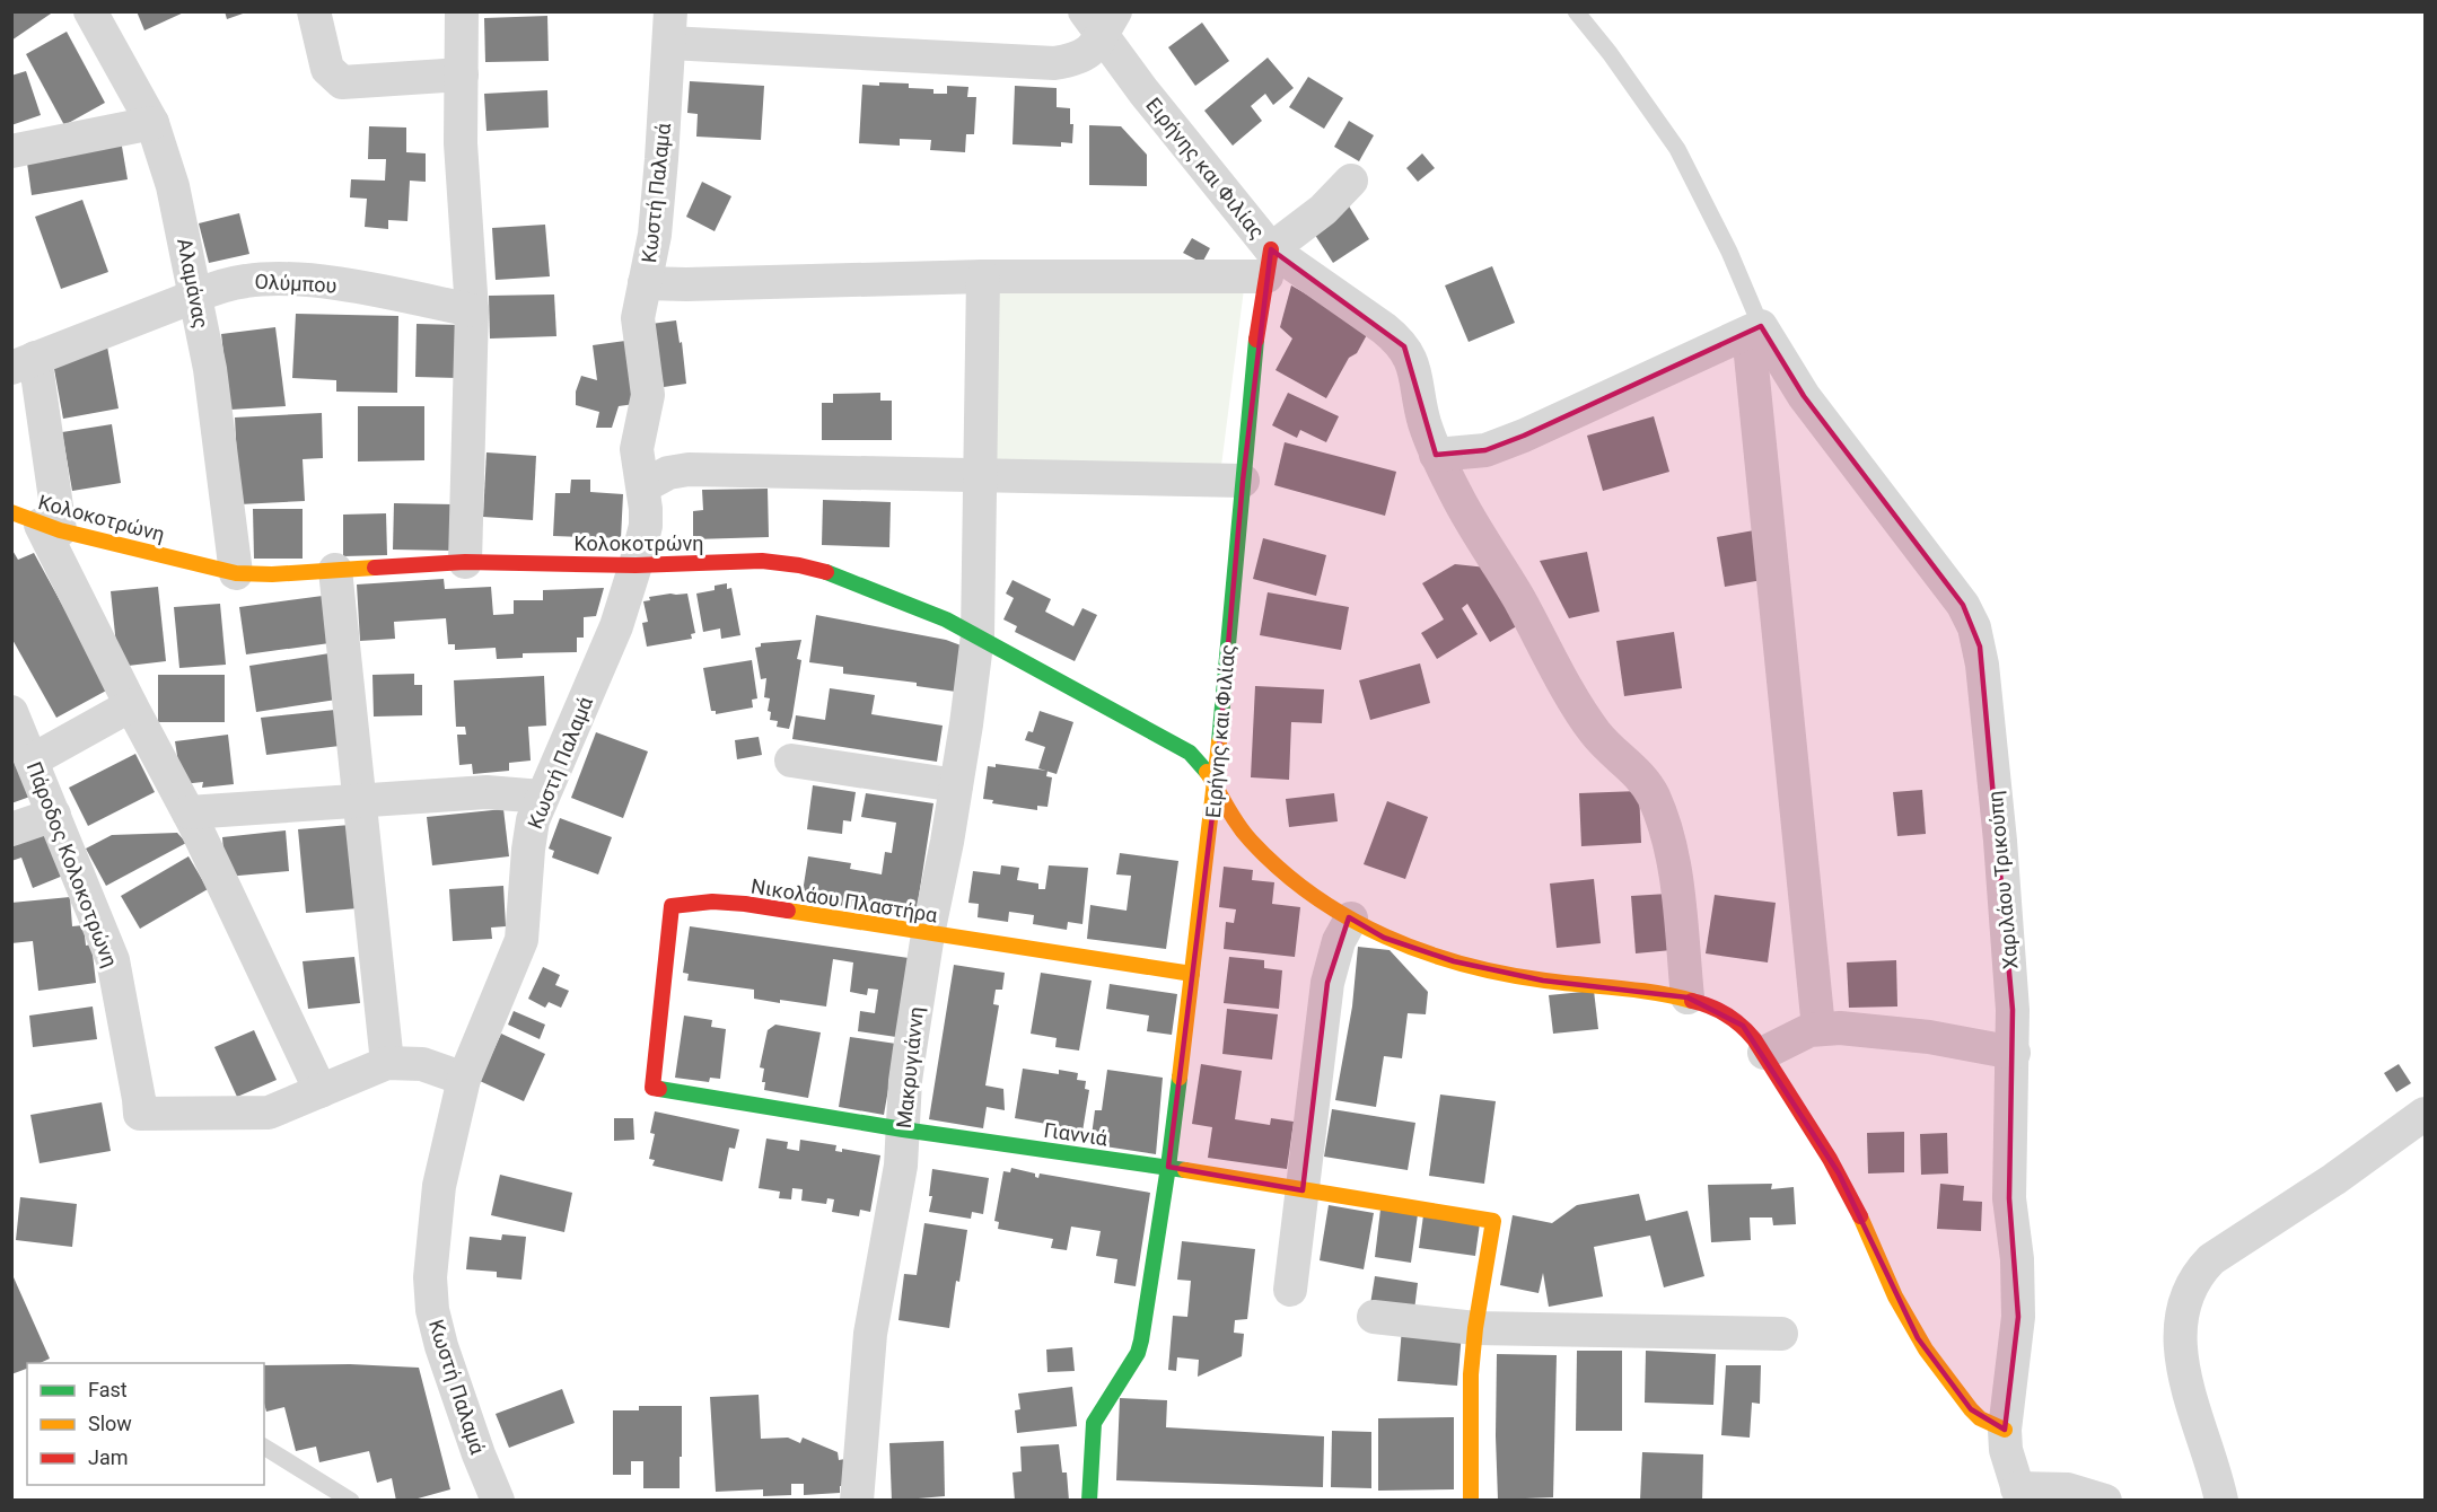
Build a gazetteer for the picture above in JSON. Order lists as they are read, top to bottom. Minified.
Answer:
{"streets":{"street":["Ειρήνης και Φιλίας","Κωστή Παλαμά","Αλαμάνας","Ολύμπου","Κολοκοτρώνη","Πάροδος Κολοκοτρώνη","Χαριλάου Τρικούπη","Νικολάου Πλαστήρα","Μακρυγιάννη","Γιαννιά"]},"crossings":[["Ειρήνης και Φιλίας","Κολοκοτρώνη"],["Ειρήνης και Φιλίας","Νικολάου Πλαστήρα"],["Ειρήνης και Φιλίας","Γιαννιά"],["Κωστή Παλαμά","Κολοκοτρώνη"],["Αλαμάνας","Ολύμπου"],["Αλαμάνας","Κολοκοτρώνη"],["Κολοκοτρώνη","Χαριλάου Τρικούπη"],["Κολοκοτρώνη","Μακρυγιάννη"],["Νικολάου Πλαστήρα","Μακρυγιάννη"],["Νικολάου Πλαστήρα","Γιαννιά"],["Μακρυγιάννη","Γιαννιά"]],"legend":["Fast","Slow","Jam"]}
